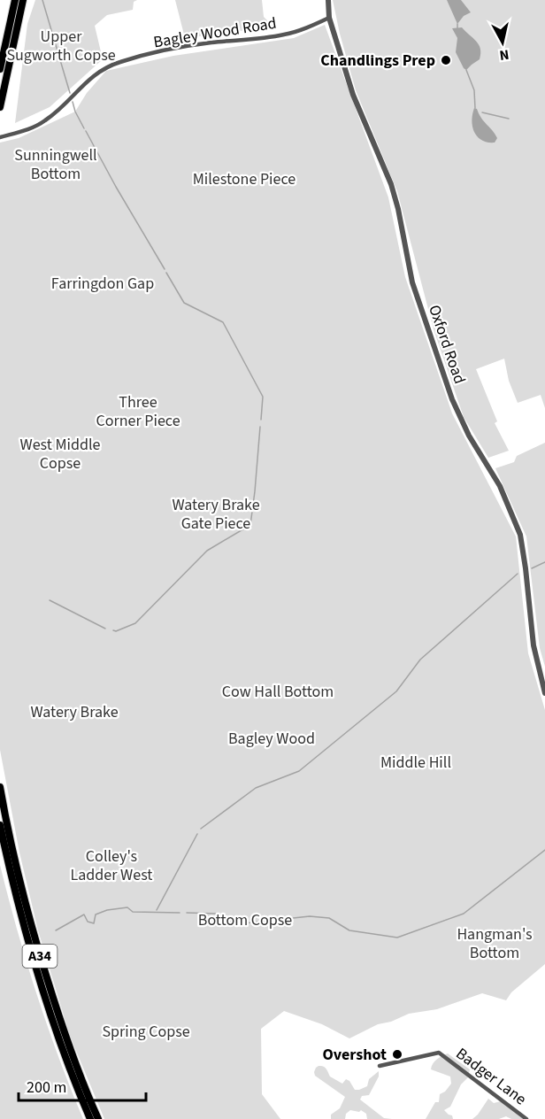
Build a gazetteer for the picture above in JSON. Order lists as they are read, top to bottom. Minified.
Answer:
{"streets":{"highway":["A34"],"street":["Bagley Wood Road","Oxford Road","Badger Lane"]},"crossings":[["Bagley Wood Road","Oxford Road"]],"parks":["Upper Sugworth Copse","Sunningwell Bottom","Milestone Piece","Farringdon Gap","Three Corner Piece","West Middle Copse","Watery Brake Gate Piece","Cow Hall Bottom","Watery Brake","Bagley Wood","Middle Hill","Colley's Ladder West","Bottom Copse","Hangman's Bottom","Spring Copse"],"places":["Chandlings Prep","Overshot"],"scale_bar":"200 m","north":"bottom"}
